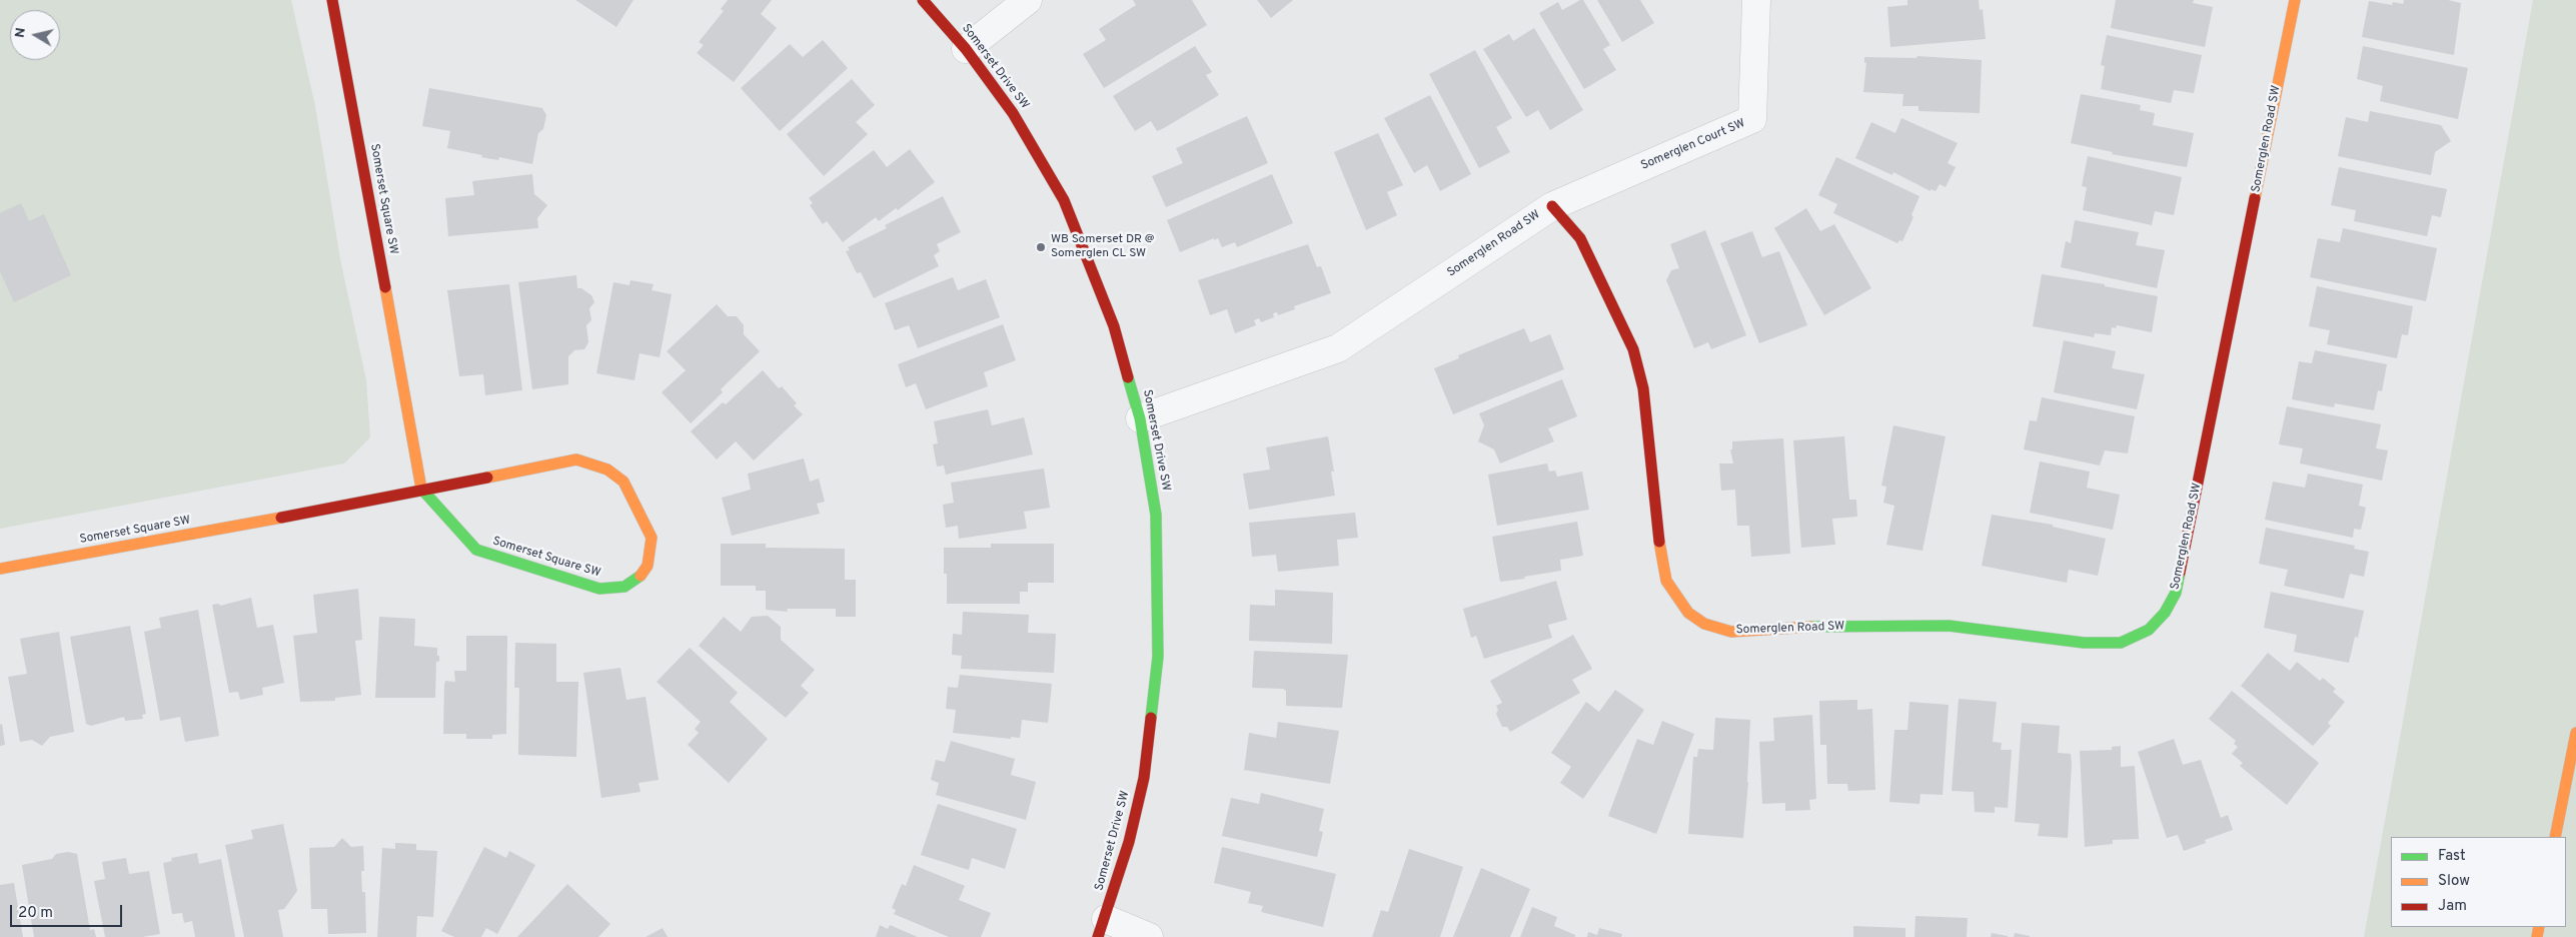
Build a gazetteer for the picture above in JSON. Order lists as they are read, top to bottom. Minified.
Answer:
{"streets":{"street":["Somerset Drive SW","Somerglen Road SW","Somerglen Court SW","Somerset Square SW"]},"crossings":[["Somerset Drive SW","Somerglen Road SW"],["Somerglen Road SW","Somerglen Court SW"]],"places":["WB Somerset DR @ Somerglen CL SW"],"legend":["Fast","Slow","Jam"],"scale_bar":"20 m","north":"left"}
